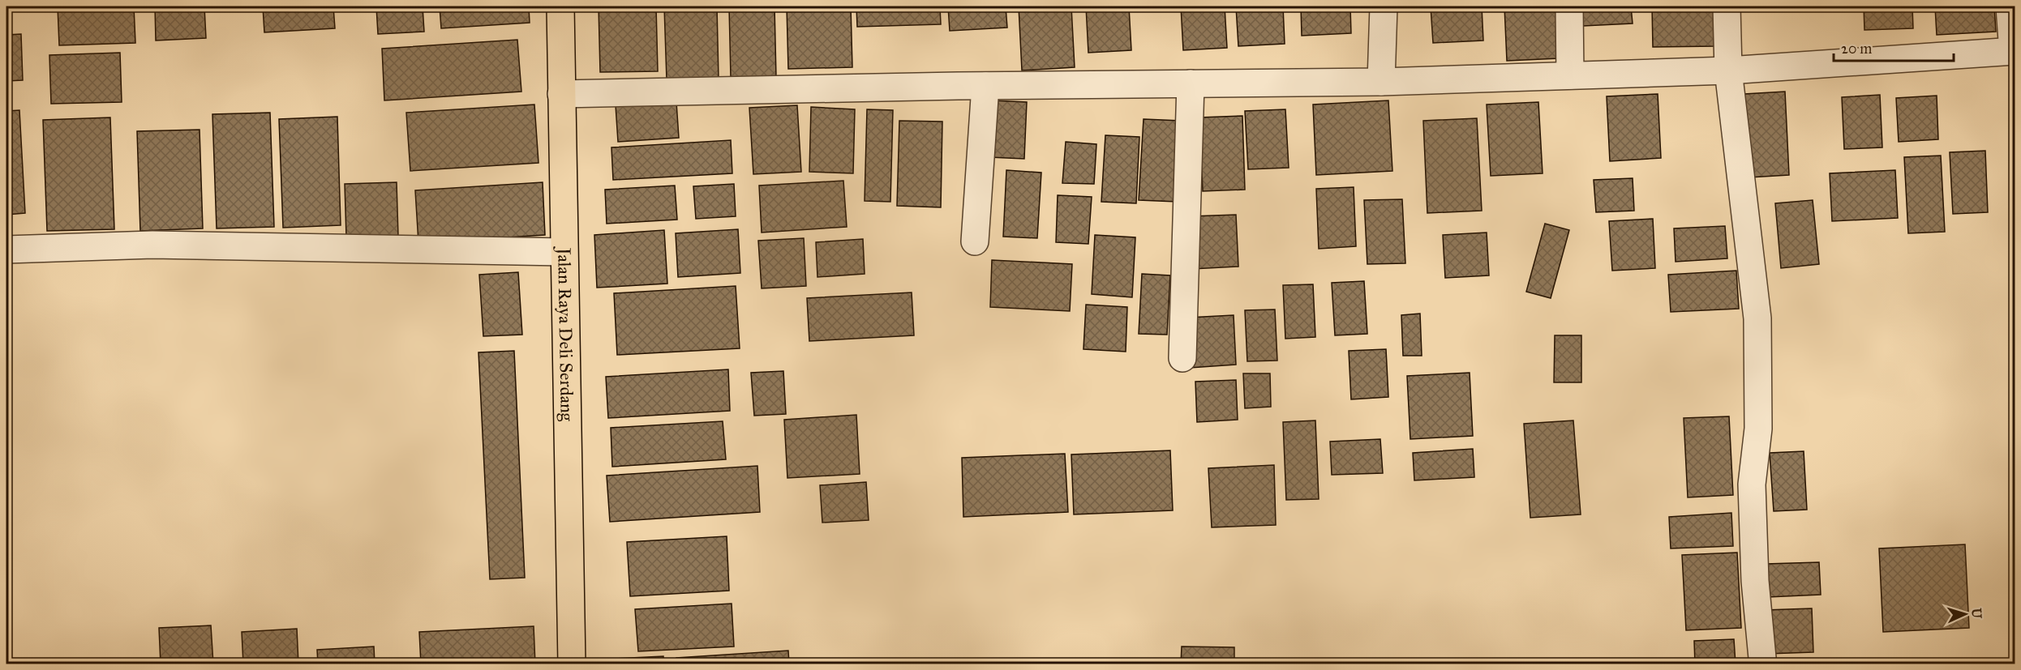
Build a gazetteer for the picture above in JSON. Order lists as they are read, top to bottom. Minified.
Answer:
{"streets":{"main road":["Jalan Raya Deli Serdang"]},"scale_bar":"20 m","north":"right"}
